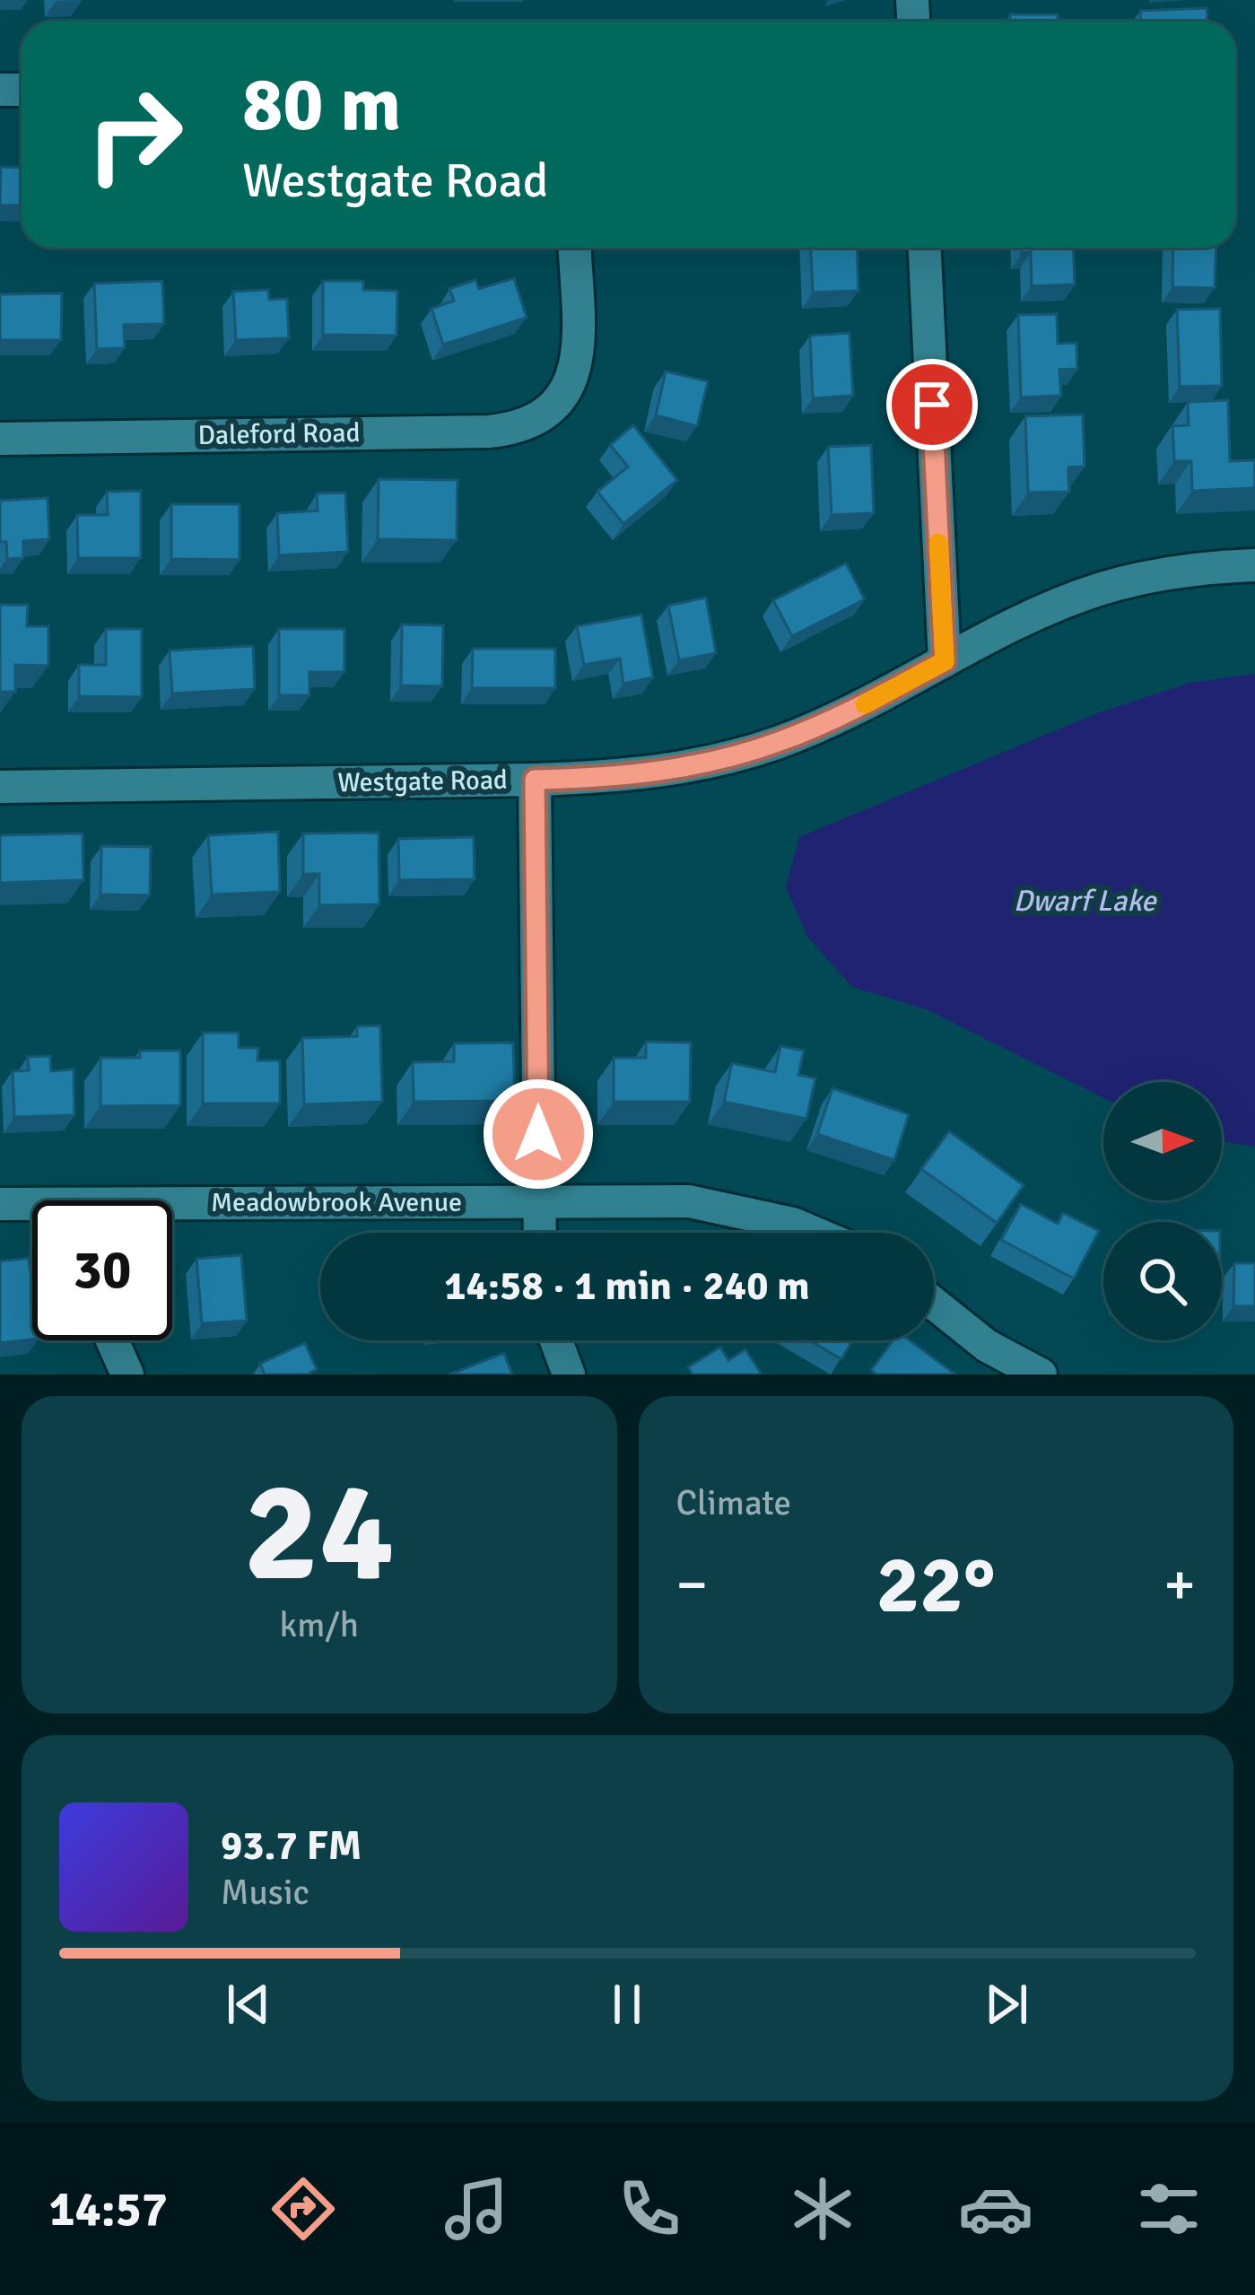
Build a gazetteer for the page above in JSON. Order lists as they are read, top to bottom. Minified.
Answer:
{"streets":{"street":["Daleford Road","Westgate Road","Meadowbrook Avenue"]},"water":["Dwarf Lake"],"north":"right","page":{"turn":["80 m","Westgate Road"],"limit":"30","trip":"14:58 · 1 min · 240 m","tile":[["24","km/h"],"Climate"],"heat":["−","22°","+"],"song":["93.7 FM","Music"],"tabs":"14:57"}}
